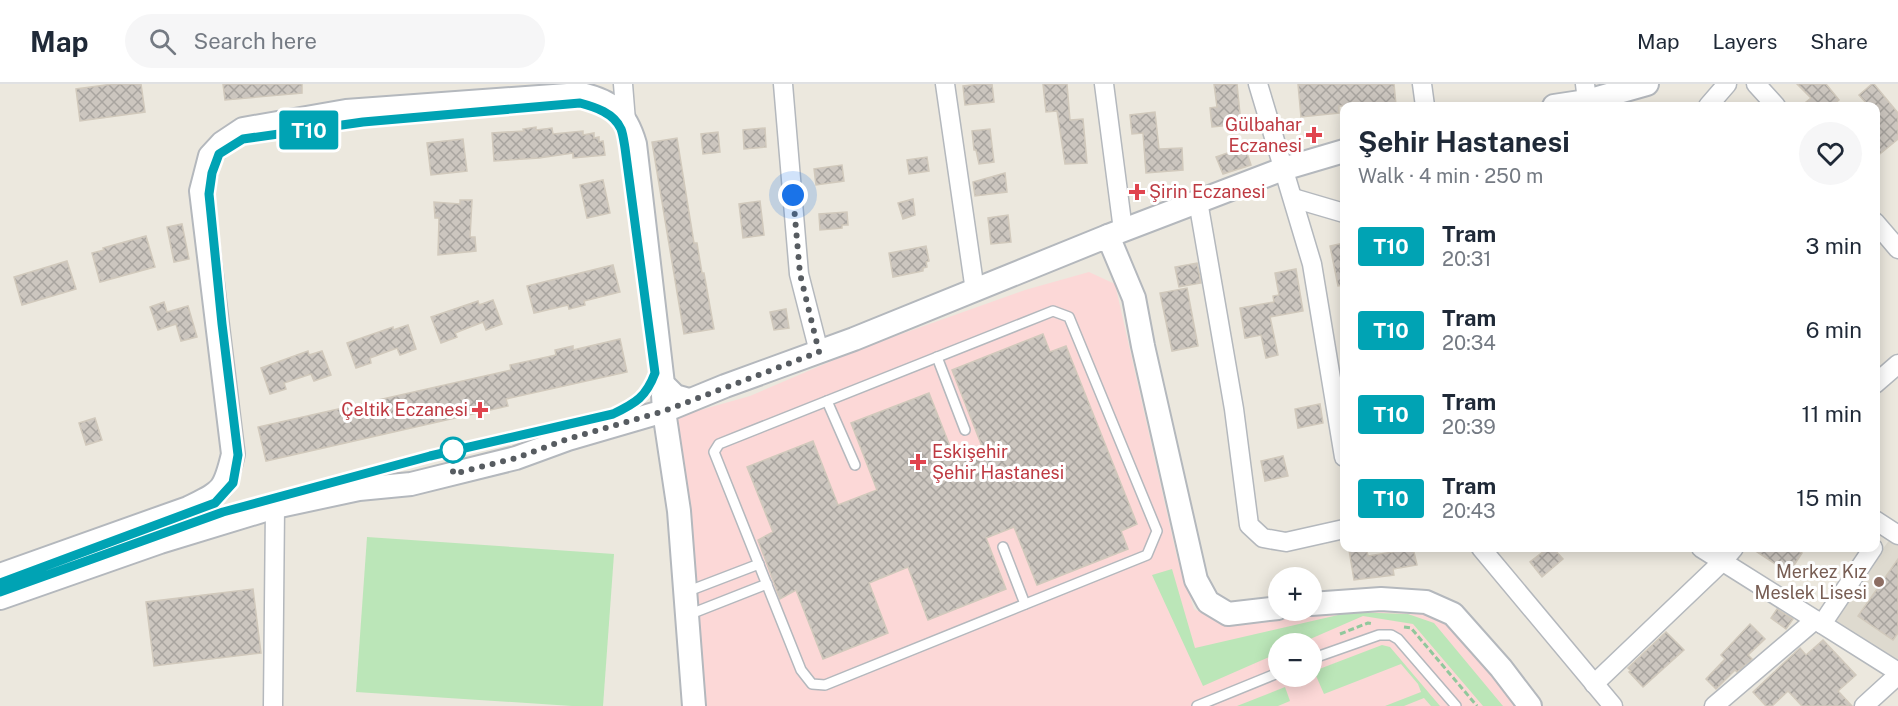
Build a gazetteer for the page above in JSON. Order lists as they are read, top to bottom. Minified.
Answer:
{"places":{"health":["Gülbahar Eczanesi","Şirin Eczanesi","Çeltik Eczanesi","Eskişehir Şehir Hastanesi"],"other":["Merkez Kız Meslek Lisesi"]},"lines":["tram line T10"],"page":{"header":"Map","search":"Search here","nav":["Map","Layers","Share"],"on_map":"T10","heading":["Şehir Hastanesi","Walk · 4 min · 250 m"],"list":[{"mark":"T10","name":"Tram","note":"20:31","value":"3 min"},{"mark":"T10","name":"Tram","note":"20:34","value":"6 min"},{"mark":"T10","name":"Tram","note":"20:39","value":"11 min"},{"mark":"T10","name":"Tram","note":"20:43","value":"15 min"}],"map_buttons":["+","−"]}}
